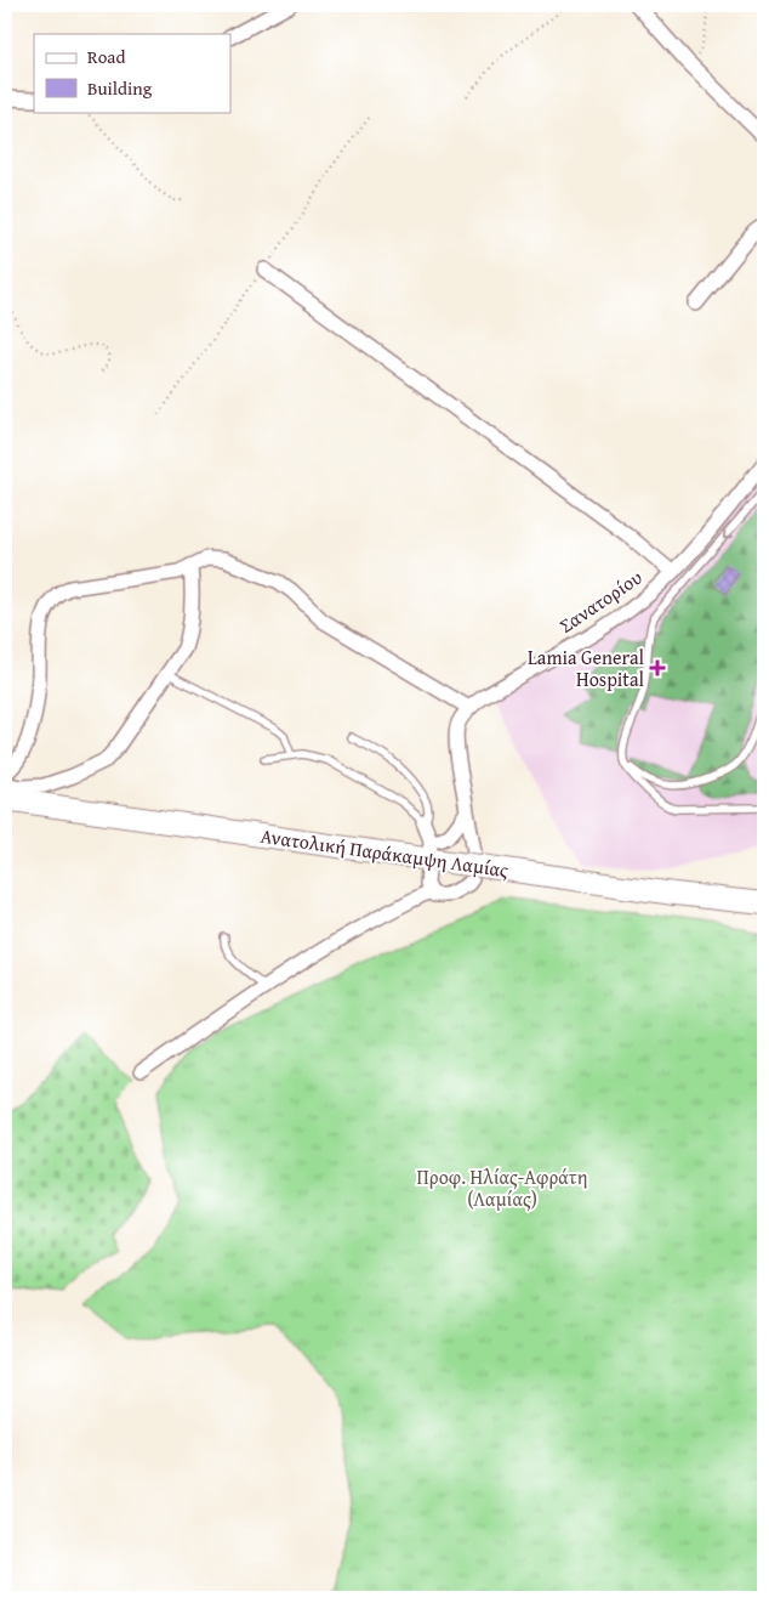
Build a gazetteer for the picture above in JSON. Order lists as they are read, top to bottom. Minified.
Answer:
{"streets":{"main road":["Ανατολική Παράκαμψη Λαμίας"],"street":["Σανατορίου"]},"parks":["Προφ. Ηλίας-Αφράτη (Λαμίας)"],"places":{"health":["Lamia General Hospital"]},"legend":["Road","Building"]}
